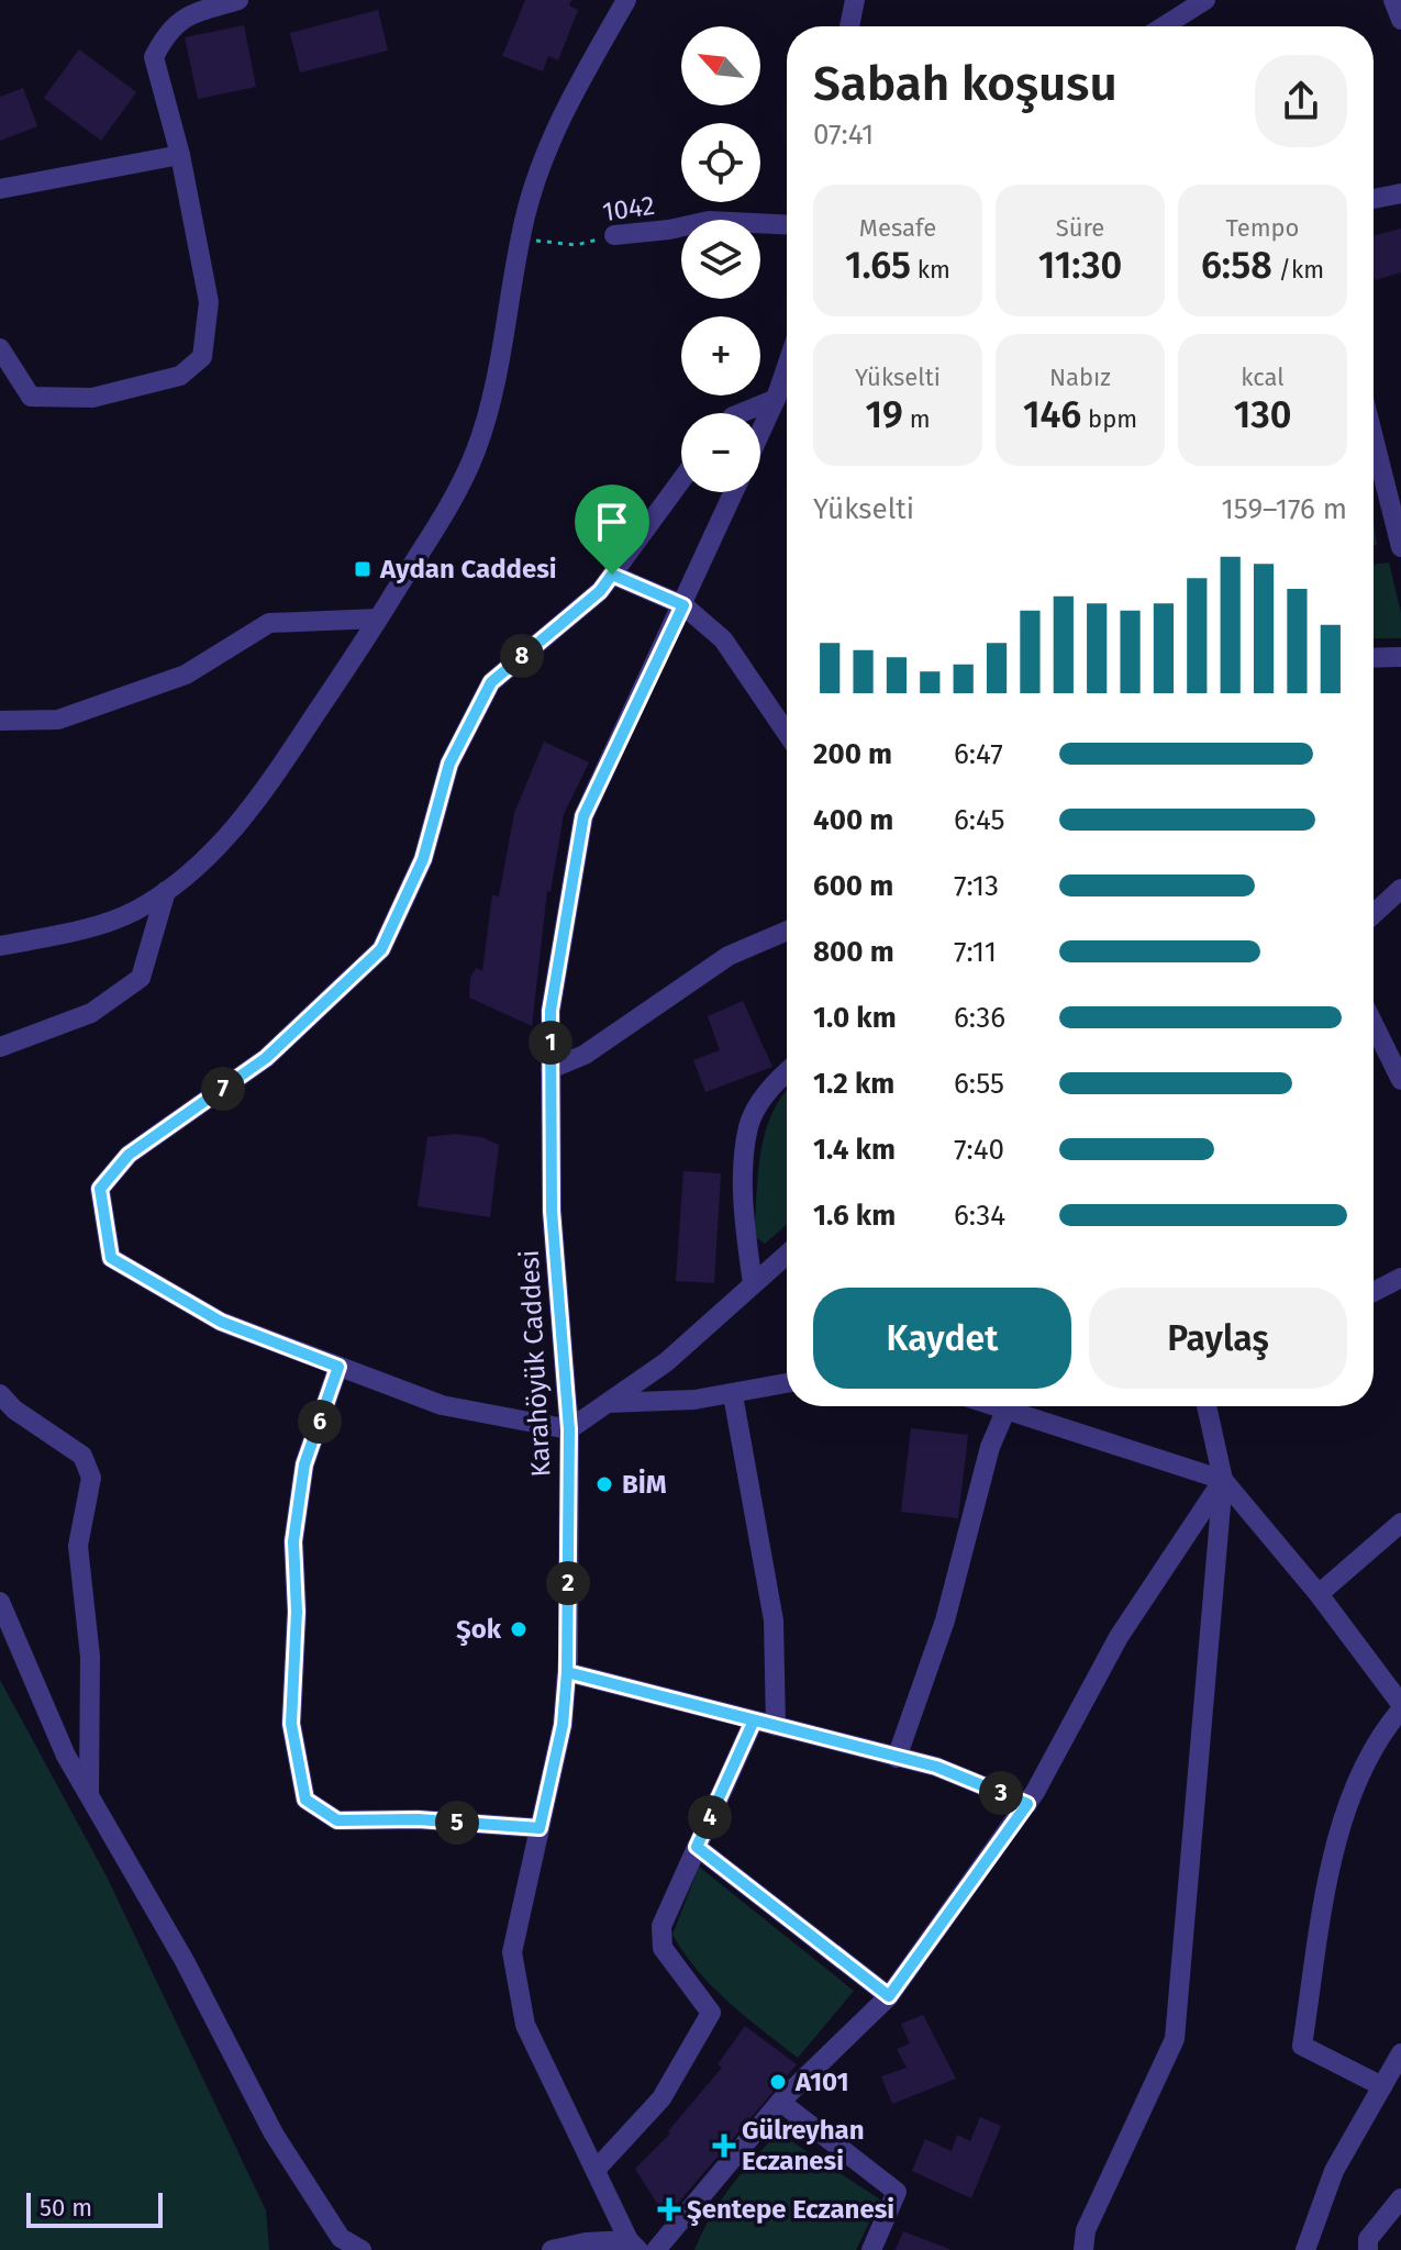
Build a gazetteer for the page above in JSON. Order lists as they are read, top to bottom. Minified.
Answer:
{"streets":{"street":["1042","Karahöyük Caddesi"]},"places":{"transit":["Aydan Caddesi"],"other":["BİM","Şok","A101"],"health":["Gülreyhan Eczanesi","Şentepe Eczanesi"]},"scale_bar":"50 m","north":"top left","page":{"map_buttons":["+","−"],"heading":["Sabah koşusu","07:41"],"stats":[["Mesafe","1.65 km"],["Süre","11:30"],["Tempo","6:58 /km"],["Yükselti","19 m"],["Nabız","146 bpm"],["kcal","130"]],"chart":["Yükselti","159–176 m"],"pins":["8","1","7","6","2","3","4","5"],"list":[{"name":"200 m","note":"6:47"},{"name":"400 m","note":"6:45"},{"name":"600 m","note":"7:13"},{"name":"800 m","note":"7:11"},{"name":"1.0 km","note":"6:36"},{"name":"1.2 km","note":"6:55"},{"name":"1.4 km","note":"7:40"},{"name":"1.6 km","note":"6:34"}],"buttons":["Kaydet","Paylaş"],"scale":"50 m"}}
